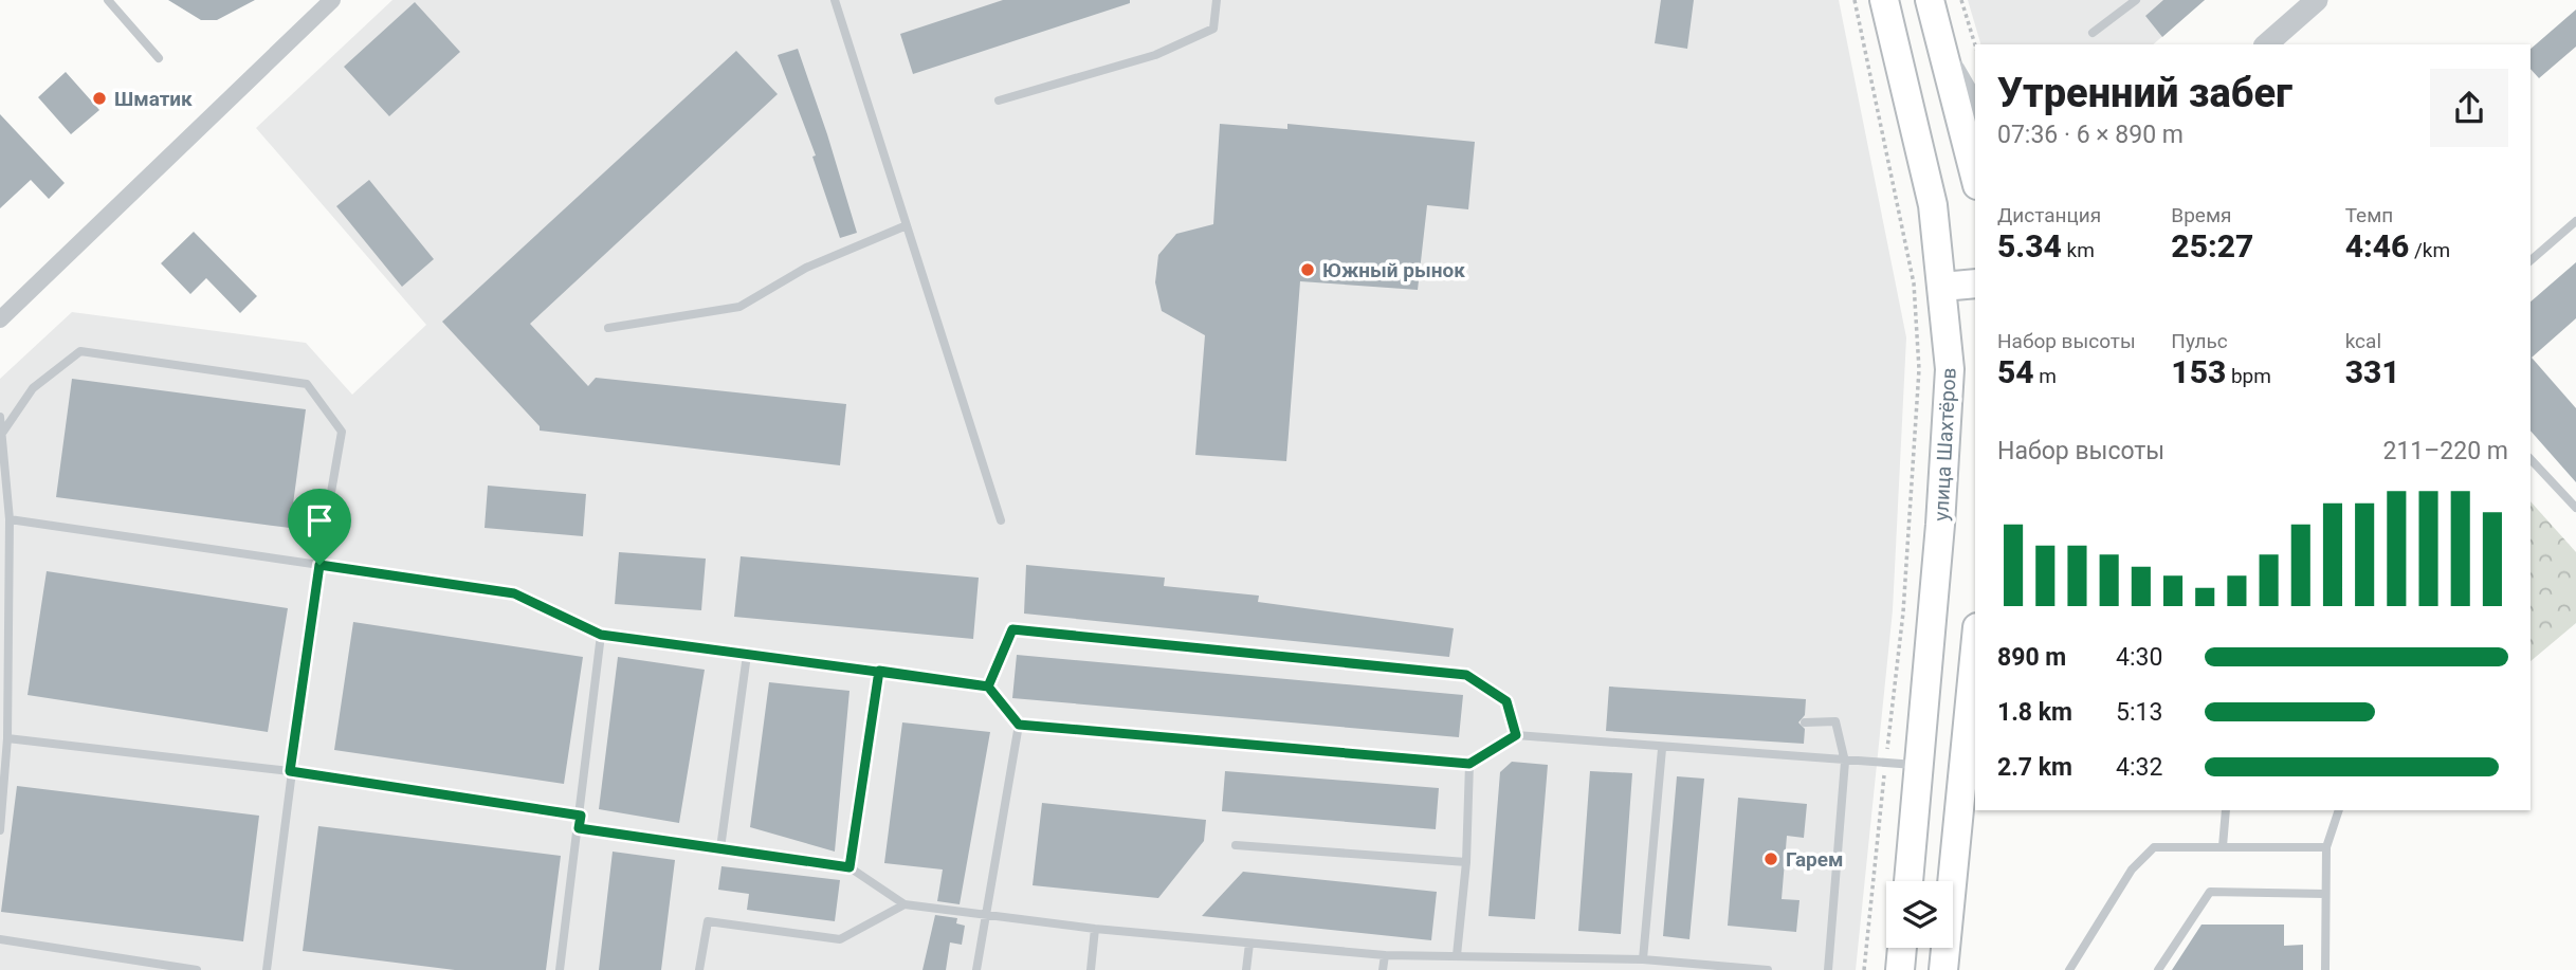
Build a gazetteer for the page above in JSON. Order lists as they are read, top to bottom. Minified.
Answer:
{"streets":{"main road":["улица Шахтёров"]},"places":["Шматик","Южный рынок","Гарем"],"page":{"heading":["Утренний забег","07:36 · 6 × 890 m"],"stats":[["Дистанция","5.34 km"],["Время","25:27"],["Темп","4:46 /km"],["Набор высоты","54 m"],["Пульс","153 bpm"],["kcal","331"]],"chart":["Набор высоты","211–220 m"],"list":[{"name":"890 m","note":"4:30"},{"name":"1.8 km","note":"5:13"},{"name":"2.7 km","note":"4:32"}]}}
